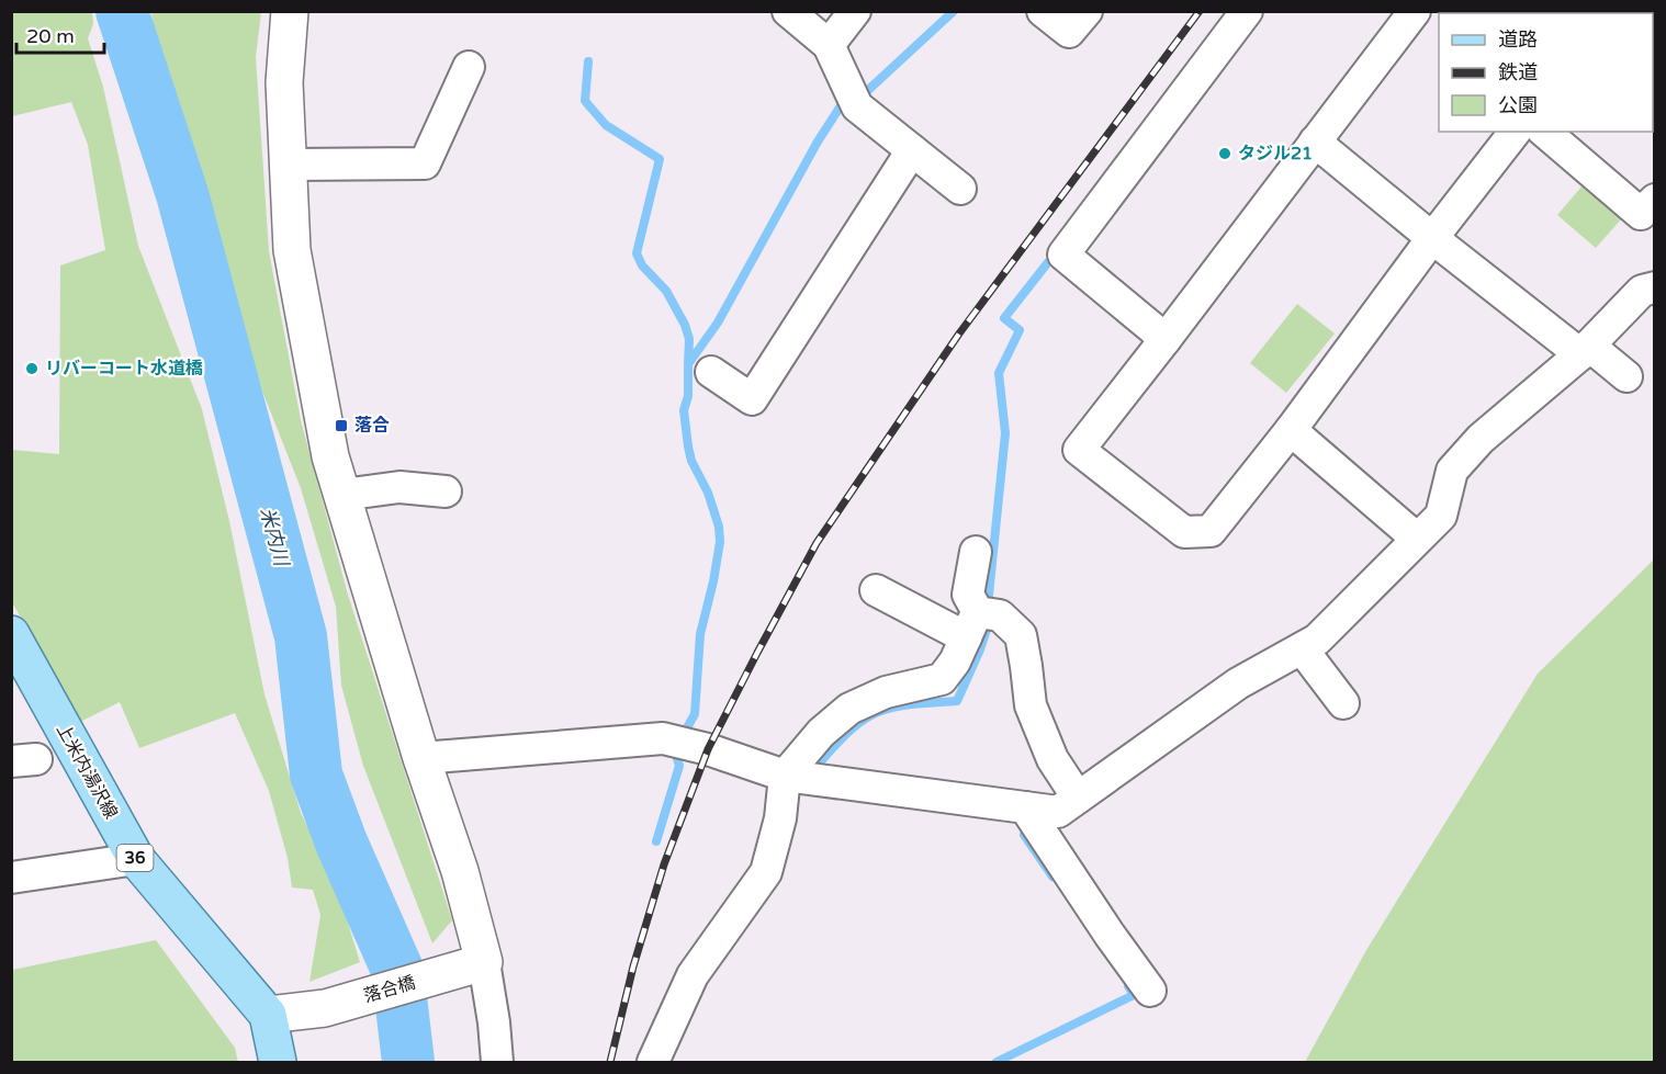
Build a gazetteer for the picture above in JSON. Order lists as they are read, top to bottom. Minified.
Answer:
{"streets":{"main road":["上米内湯沢線","36"],"street":["落合橋"]},"crossings":[["上米内湯沢線","落合橋"]],"water":["米内川"],"places":{"other":["タジル21","リバーコート水道橋"],"transit":["落合"]},"legend":["道路","鉄道","公園"],"scale_bar":"20 m"}
